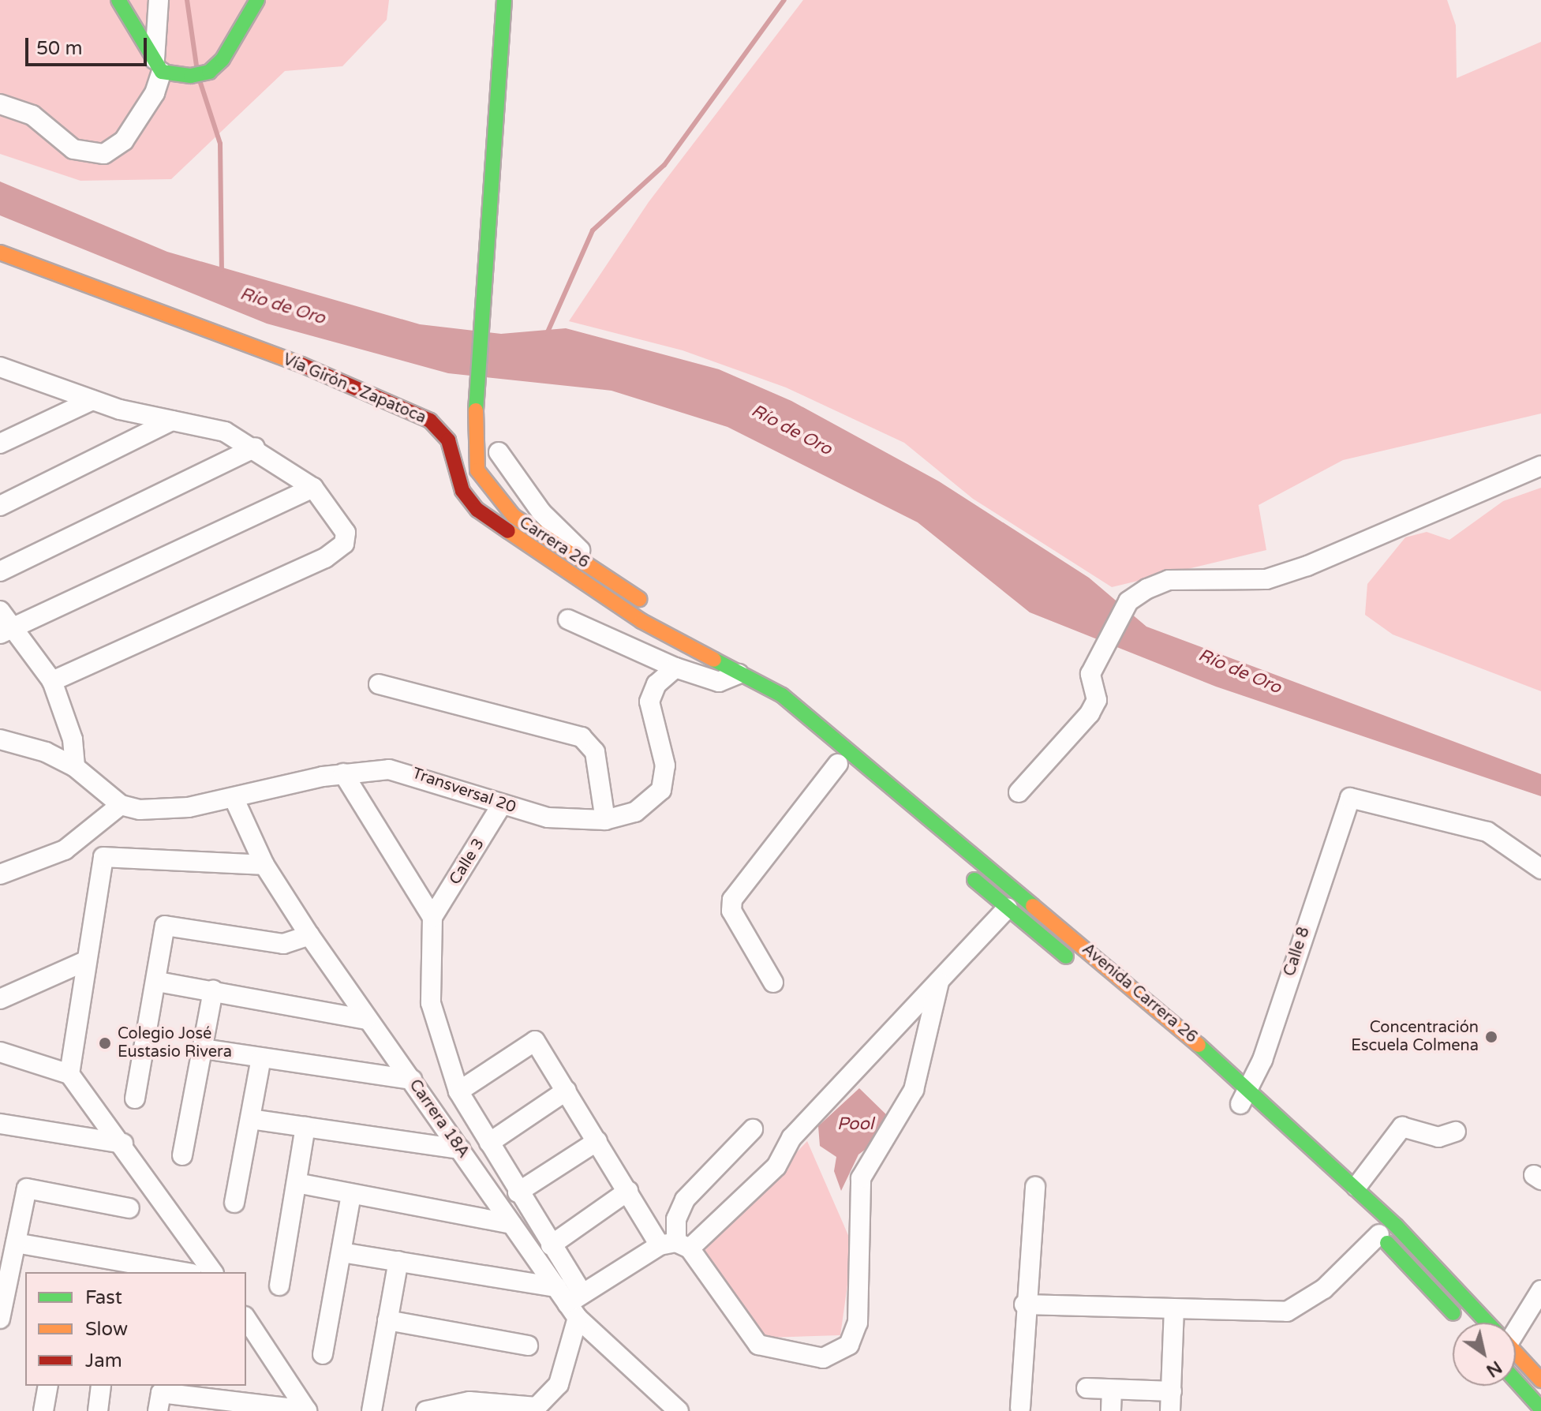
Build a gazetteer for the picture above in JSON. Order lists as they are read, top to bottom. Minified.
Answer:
{"streets":{"main road":["Vía Girón - Zapatoca","Carrera 26","Avenida Carrera 26"],"street":["Transversal 20","Calle 3","Calle 8","Carrera 18A"]},"crossings":[["Vía Girón - Zapatoca","Carrera 26"],["Vía Girón - Zapatoca","Avenida Carrera 26"],["Carrera 26","Avenida Carrera 26"],["Transversal 20","Calle 3"],["Transversal 20","Carrera 18A"],["Calle 8","Avenida Carrera 26"]],"water":["Río de Oro","Pool"],"places":["Concentración Escuela Colmena","Colegio José Eustasio Rivera"],"legend":["Fast","Slow","Jam"],"scale_bar":"50 m","north":"bottom right"}
